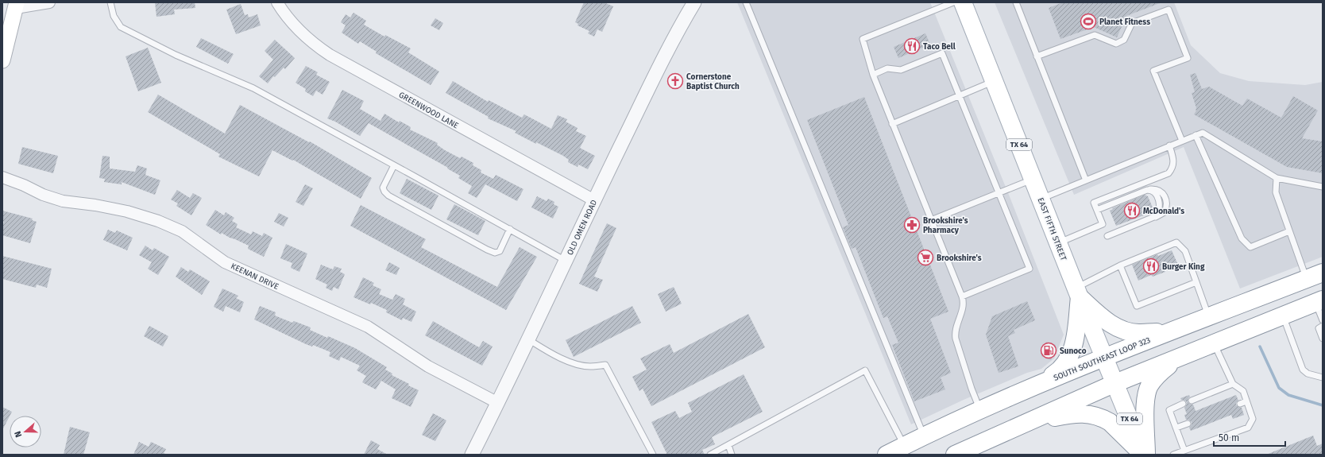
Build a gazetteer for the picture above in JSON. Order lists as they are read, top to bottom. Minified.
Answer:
{"streets":{"main road":["TX 64","EAST FIFTH STREET","SOUTH SOUTHEAST LOOP 323"],"street":["GREENWOOD LANE","OLD OMEN ROAD","KEENAN DRIVE"]},"crossings":[["GREENWOOD LANE","OLD OMEN ROAD"],["OLD OMEN ROAD","KEENAN DRIVE"],["EAST FIFTH STREET","SOUTH SOUTHEAST LOOP 323"]],"places":{"sports":["Planet Fitness"],"restaurant":["Taco Bell","McDonald's","Burger King"],"church":["Cornerstone Baptist Church"],"pharmacy":["Brookshire's Pharmacy"],"supermarket":["Brookshire's"],"fuel station":["Sunoco"]},"scale_bar":"50 m","north":"left"}
